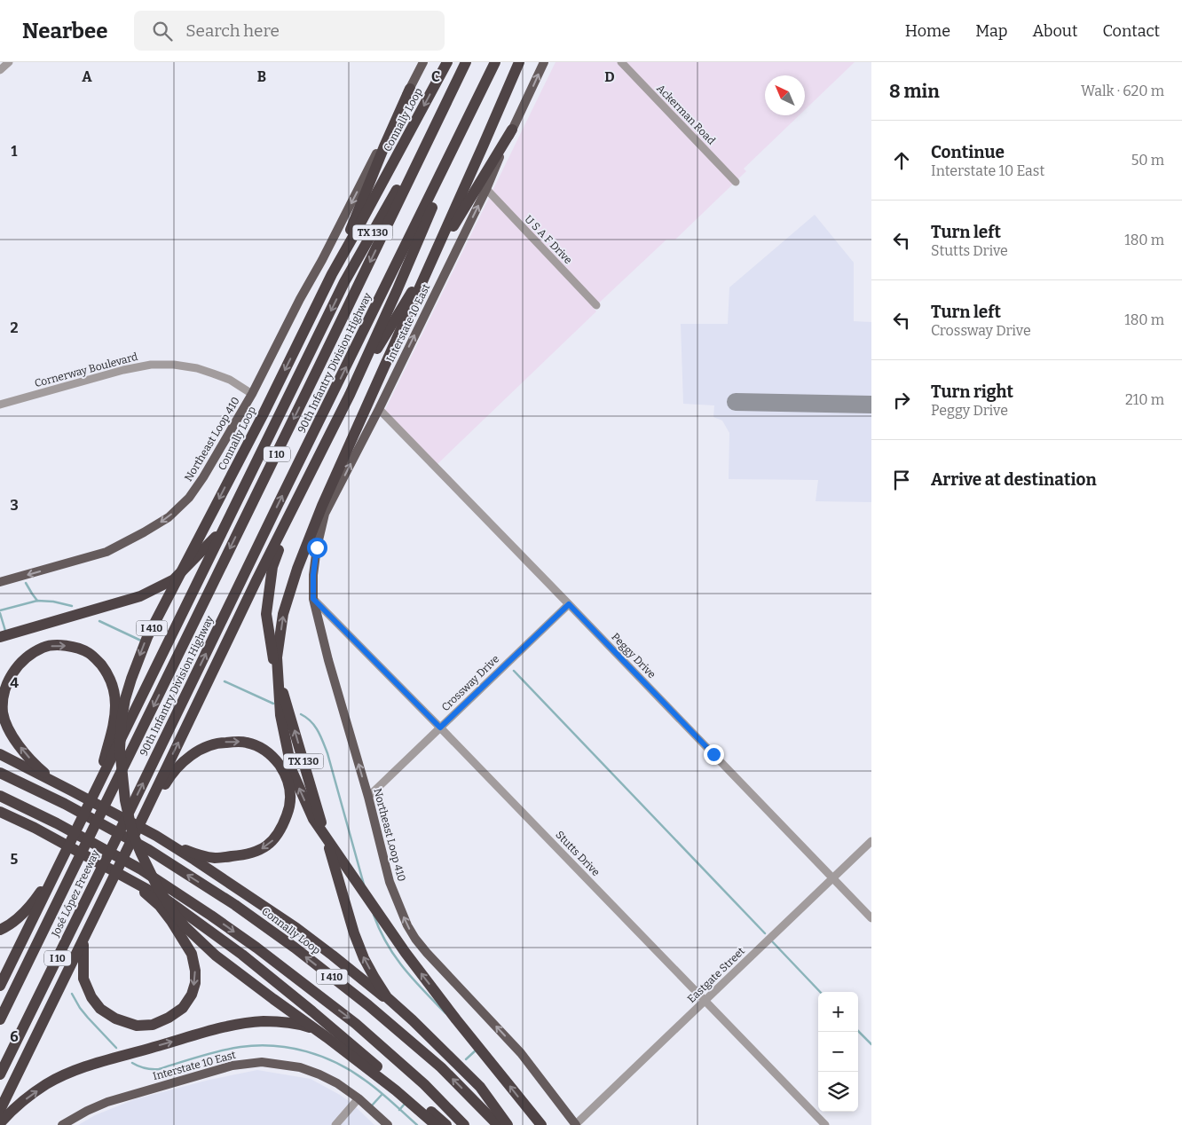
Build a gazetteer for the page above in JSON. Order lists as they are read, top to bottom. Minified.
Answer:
{"streets":{"highway":["Connally Loop","TX 130","90th Infantry Division Highway","I 10","I 410","José López Freeway"],"main road":["Interstate 10 East","Northeast Loop 410"],"street":["Ackerman Road","U S A F Drive","Cornerway Boulevard","Peggy Drive","Crossway Drive","Stutts Drive","Eastgate Street"]},"crossings":[["TX 130","90th Infantry Division Highway"],["U S A F Drive","Interstate 10 East"],["Interstate 10 East","Northeast Loop 410"],["Interstate 10 East","Peggy Drive"],["Interstate 10 East","Stutts Drive"],["90th Infantry Division Highway","José López Freeway"],["Cornerway Boulevard","Northeast Loop 410"],["Northeast Loop 410","Crossway Drive"],["Northeast Loop 410","Stutts Drive"],["Northeast Loop 410","Eastgate Street"],["Peggy Drive","Crossway Drive"],["Peggy Drive","Eastgate Street"],["Crossway Drive","Stutts Drive"],["Stutts Drive","Eastgate Street"]],"one_way":["Interstate 10 East"],"north":"top left","page":{"header":"Nearbee","search":"Search here","nav":["Home","Map","About","Contact"],"heading":["8 min","Walk · 620 m"],"list":[["Continue","Interstate 10 East","50 m"],["Turn left","Stutts Drive","180 m"],["Turn left","Crossway Drive","180 m"],["Turn right","Peggy Drive","210 m"],"Arrive at destination"],"map_buttons":["+","−"]},"grid":{"columns":["A","B","C","D"],"rows":["1","2","3","4","5","6"]}}
